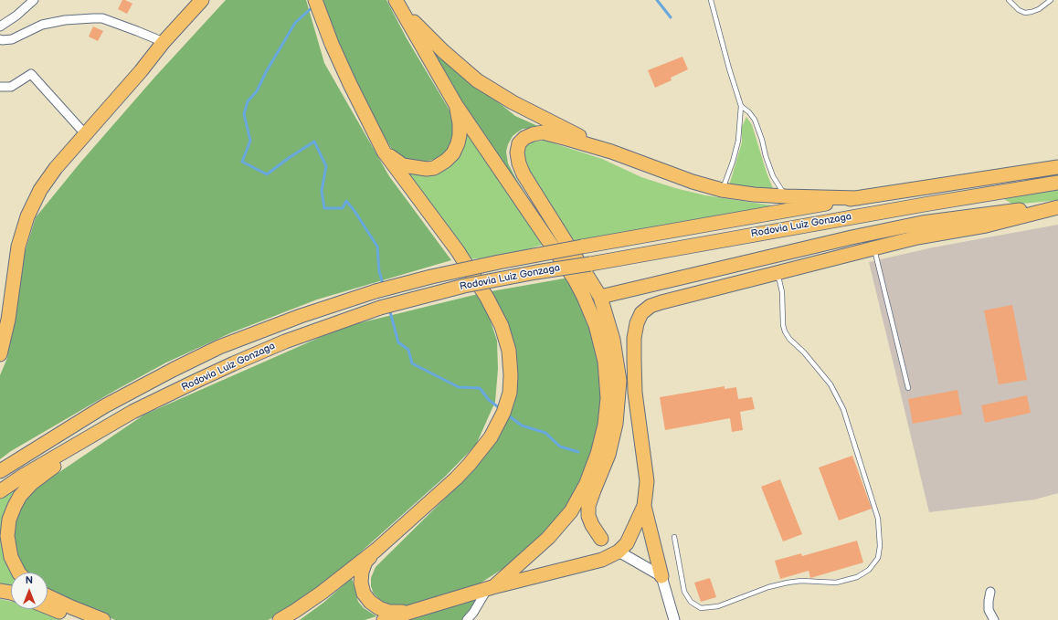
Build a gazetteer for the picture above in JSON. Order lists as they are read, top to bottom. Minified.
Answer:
{"streets":{"highway":["Rodovia Luiz Gonzaga"]},"north":"top"}
